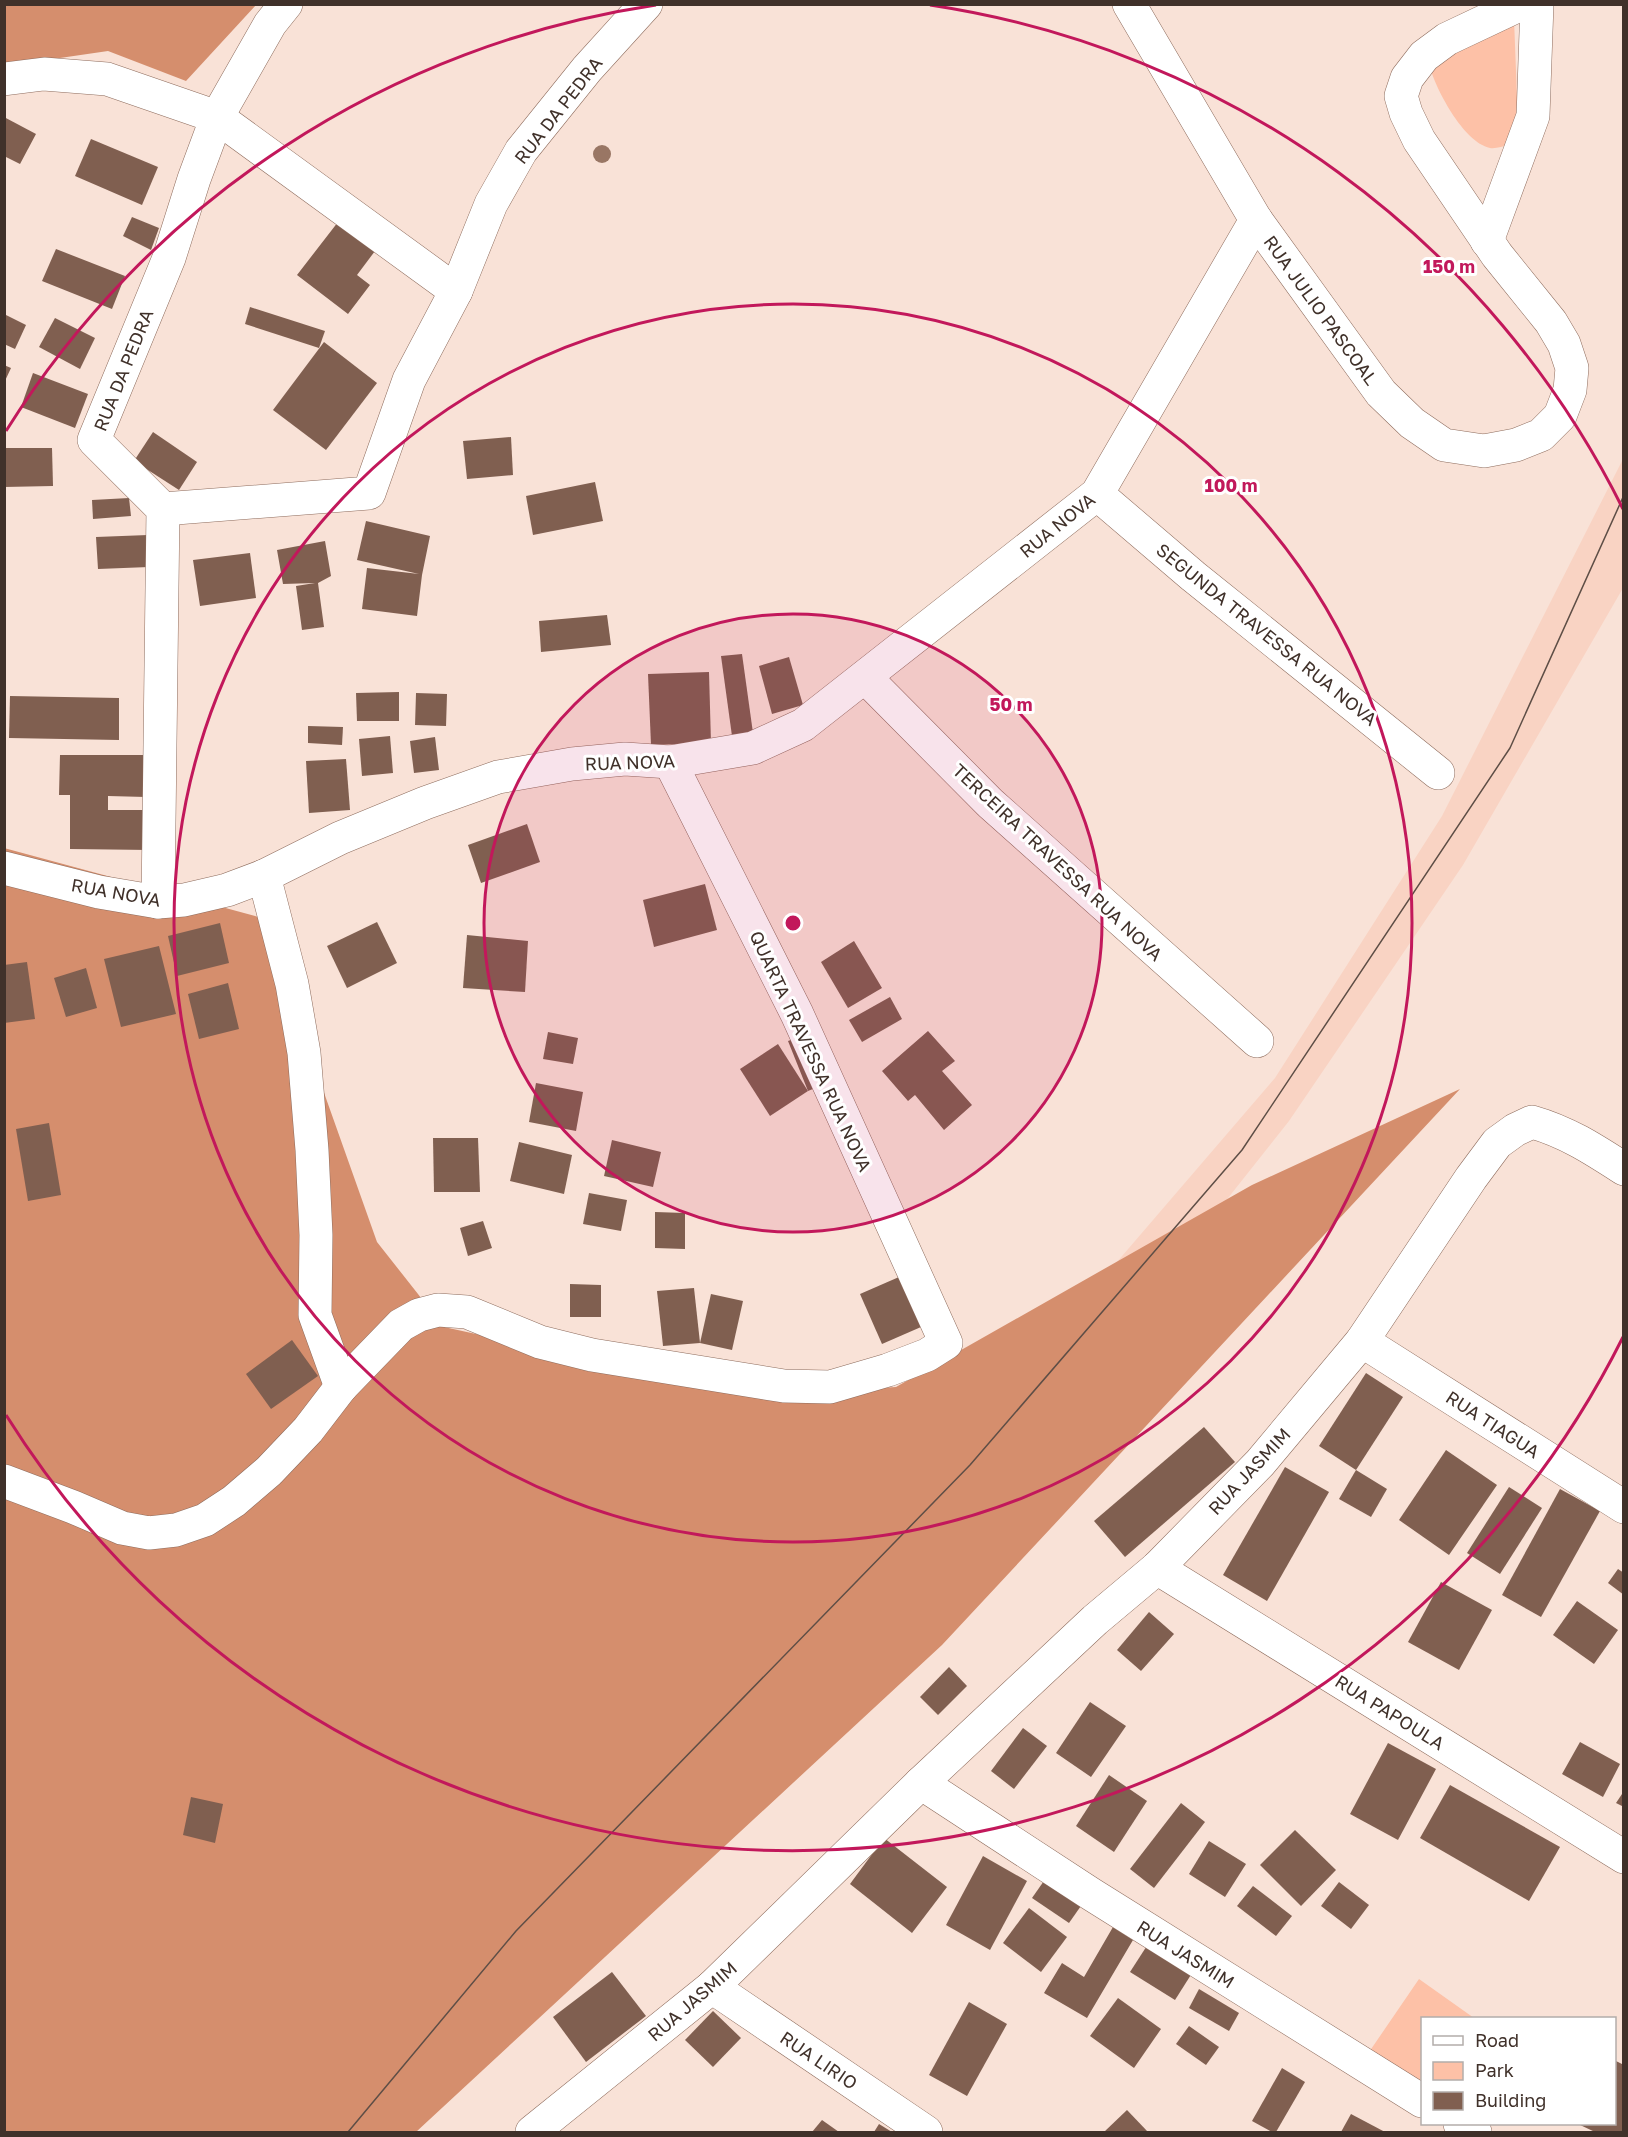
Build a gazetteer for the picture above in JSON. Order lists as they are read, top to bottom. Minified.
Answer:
{"streets":{"street":["RUA DA PEDRA","RUA JULIO PASCOAL","RUA NOVA","SEGUNDA TRAVESSA RUA NOVA","TERCEIRA TRAVESSA RUA NOVA","QUARTA TRAVESSA RUA NOVA","RUA TIAGUA","RUA JASMIM","RUA PAPOULA","RUA LIRIO"]},"crossings":[["RUA JULIO PASCOAL","RUA NOVA"],["RUA NOVA","SEGUNDA TRAVESSA RUA NOVA"],["RUA NOVA","TERCEIRA TRAVESSA RUA NOVA"],["RUA NOVA","QUARTA TRAVESSA RUA NOVA"],["RUA TIAGUA","RUA JASMIM"],["RUA JASMIM","RUA PAPOULA"],["RUA JASMIM","RUA LIRIO"]],"legend":["Road","Park","Building"],"rings":["150 m","100 m","50 m"]}
